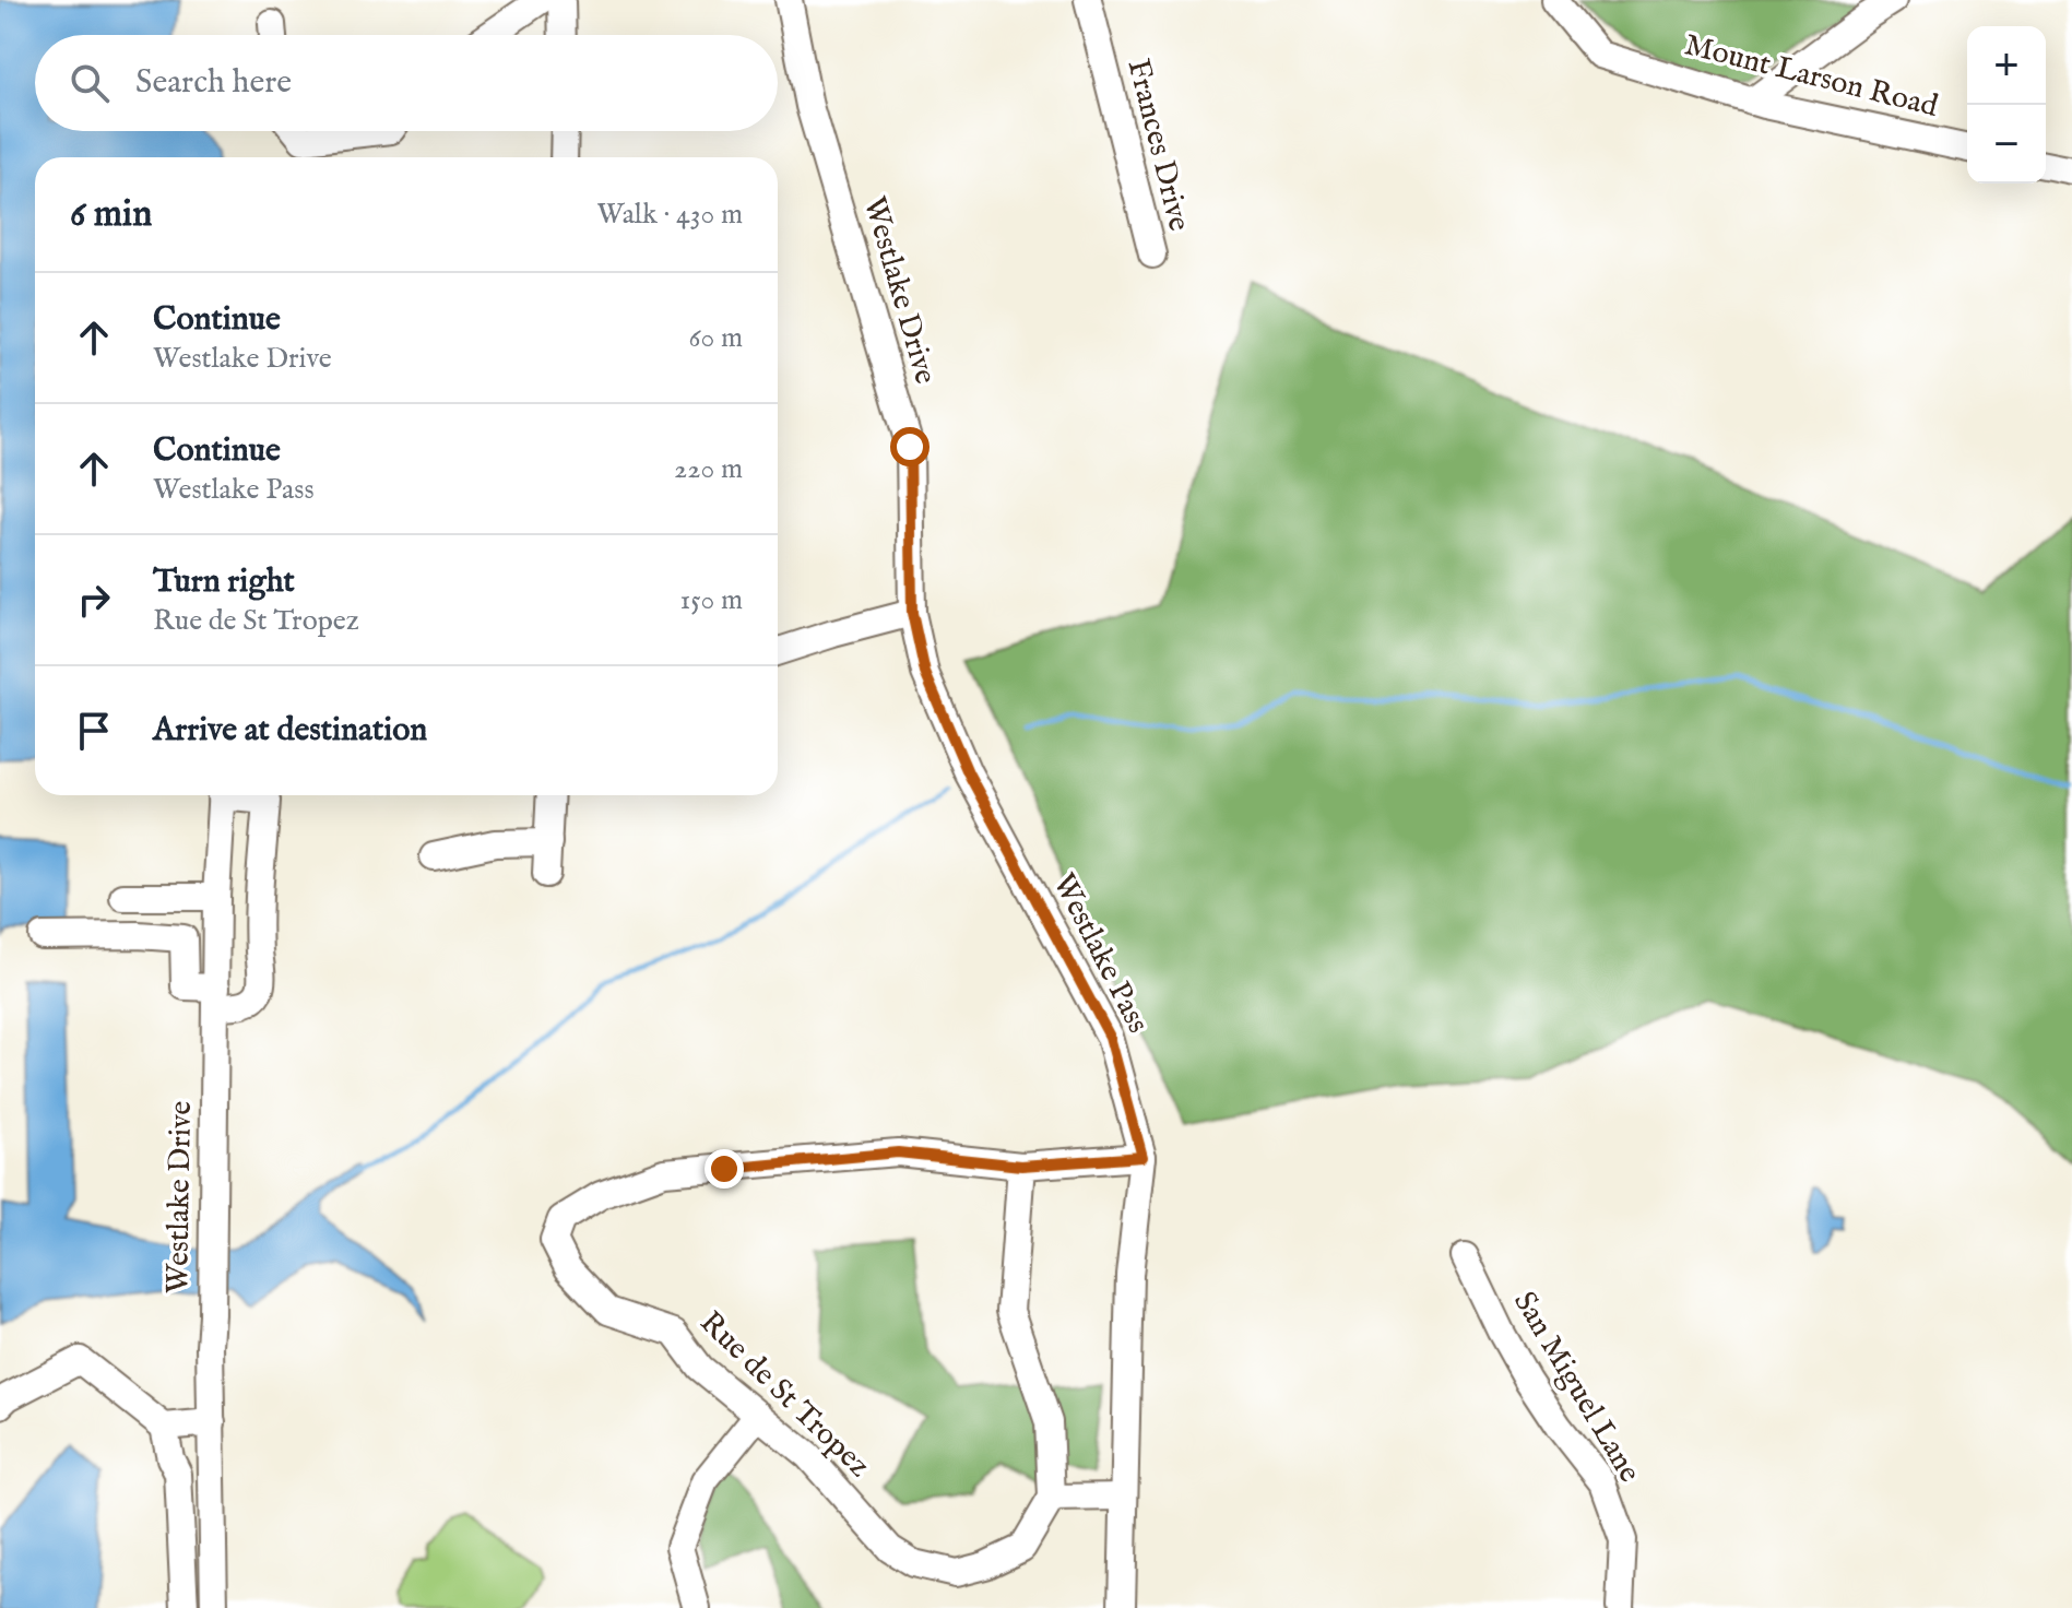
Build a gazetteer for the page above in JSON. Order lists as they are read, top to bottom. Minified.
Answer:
{"streets":{"street":["Mount Larson Road","Frances Drive","Westlake Drive","Westlake Pass","San Miguel Lane","Rue de St Tropez"]},"crossings":[["Westlake Drive","Westlake Pass"],["Westlake Pass","Rue de St Tropez"]],"page":{"map_buttons":["+","−"],"search":"Search here","heading":["6 min","Walk · 430 m"],"list":[["Continue","Westlake Drive","60 m"],["Continue","Westlake Pass","220 m"],["Turn right","Rue de St Tropez","150 m"],"Arrive at destination"]}}
